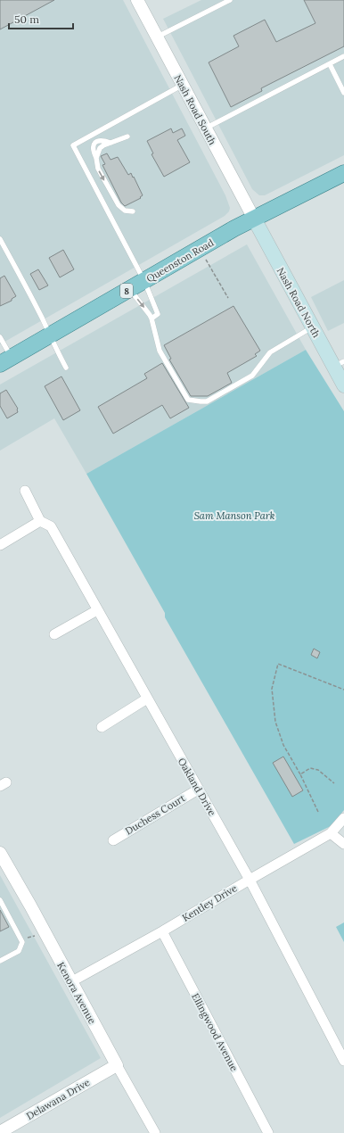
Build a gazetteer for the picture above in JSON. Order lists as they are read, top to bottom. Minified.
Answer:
{"streets":{"main road":["Queenston Road","8","Nash Road North"],"street":["Nash Road South","Oakland Drive","Duchess Court","Kentley Drive","Kenora Avenue","Ellingwood Avenue","Delawana Drive"]},"crossings":[["Nash Road South","Queenston Road"],["Nash Road South","Nash Road North"],["Queenston Road","Nash Road North"],["Oakland Drive","Duchess Court"],["Oakland Drive","Kentley Drive"],["Kentley Drive","Kenora Avenue"],["Kentley Drive","Ellingwood Avenue"],["Kenora Avenue","Delawana Drive"]],"parks":["Sam Manson Park"],"scale_bar":"50 m"}
